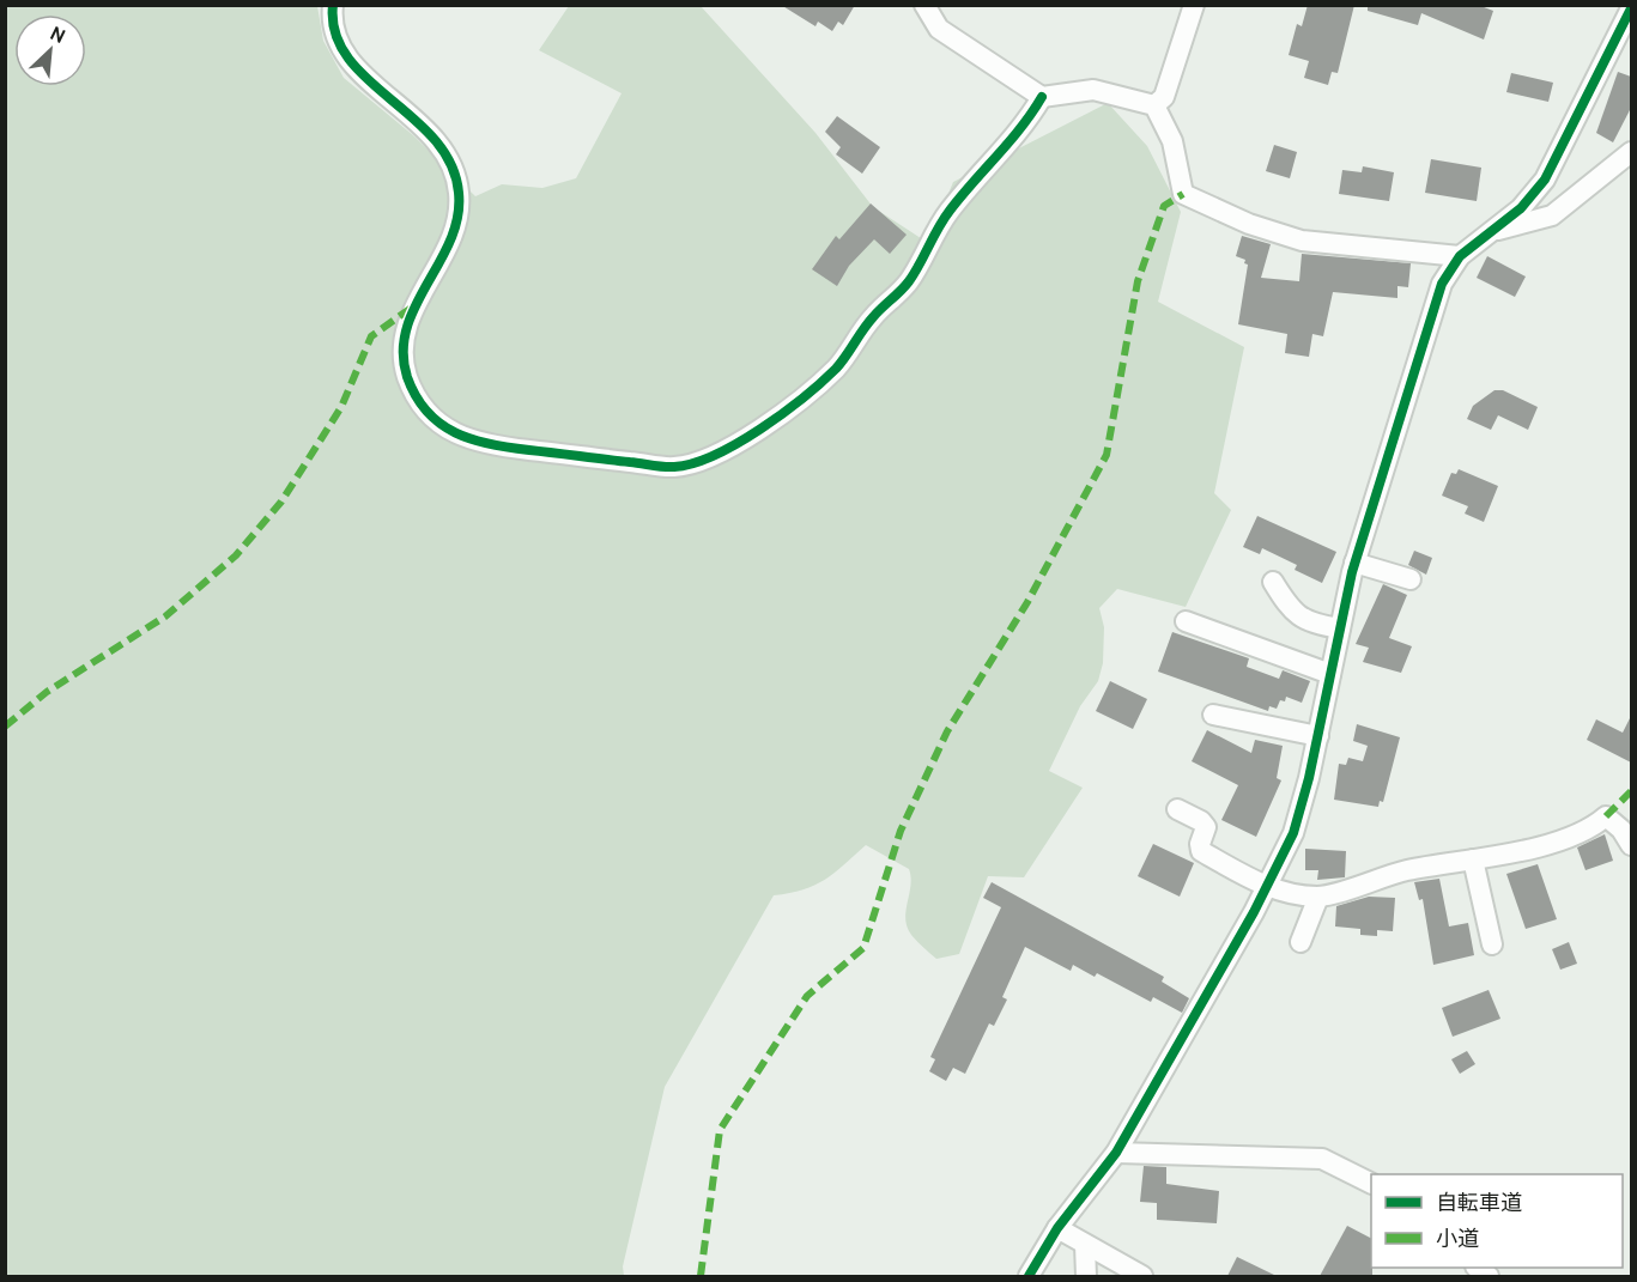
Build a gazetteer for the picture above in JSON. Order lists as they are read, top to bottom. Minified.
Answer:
{"legend":["自転車道","小道"],"north":"top right"}
